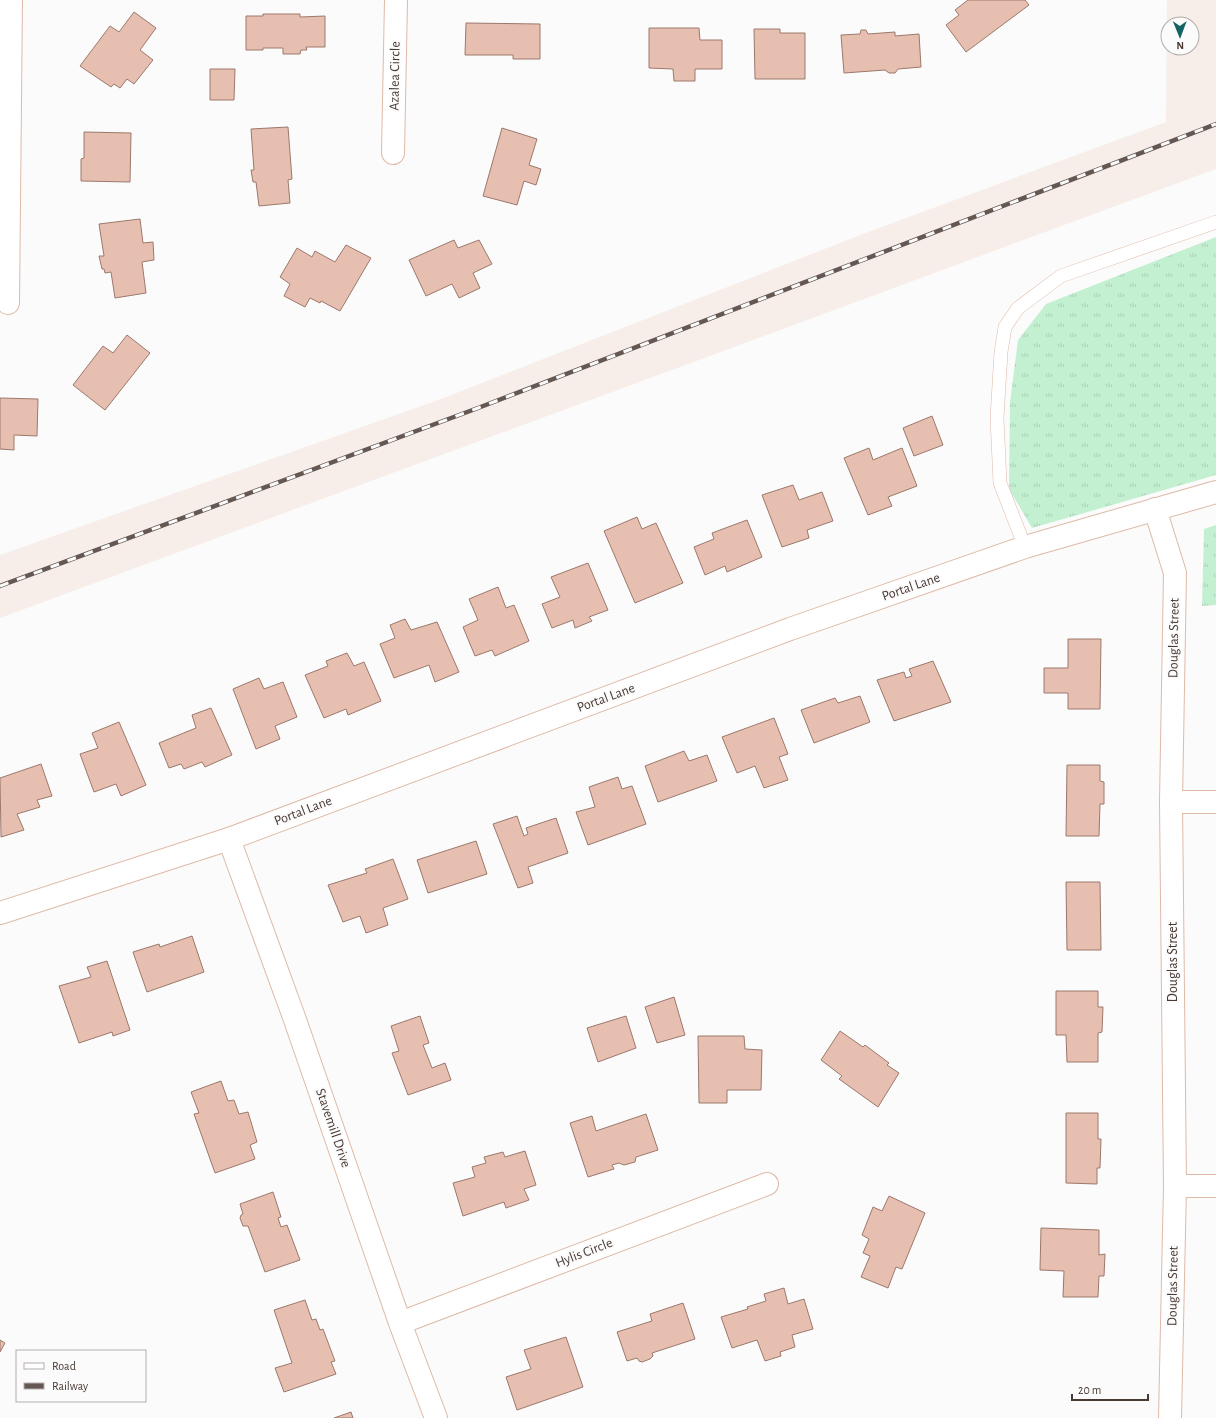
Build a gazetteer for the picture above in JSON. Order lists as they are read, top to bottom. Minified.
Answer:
{"streets":{"street":["Azalea Circle","Portal Lane","Douglas Street","Stavemill Drive","Hylis Circle"]},"crossings":[["Portal Lane","Douglas Street"],["Portal Lane","Stavemill Drive"],["Stavemill Drive","Hylis Circle"]],"legend":["Road","Railway"],"scale_bar":"20 m","north":"bottom"}
